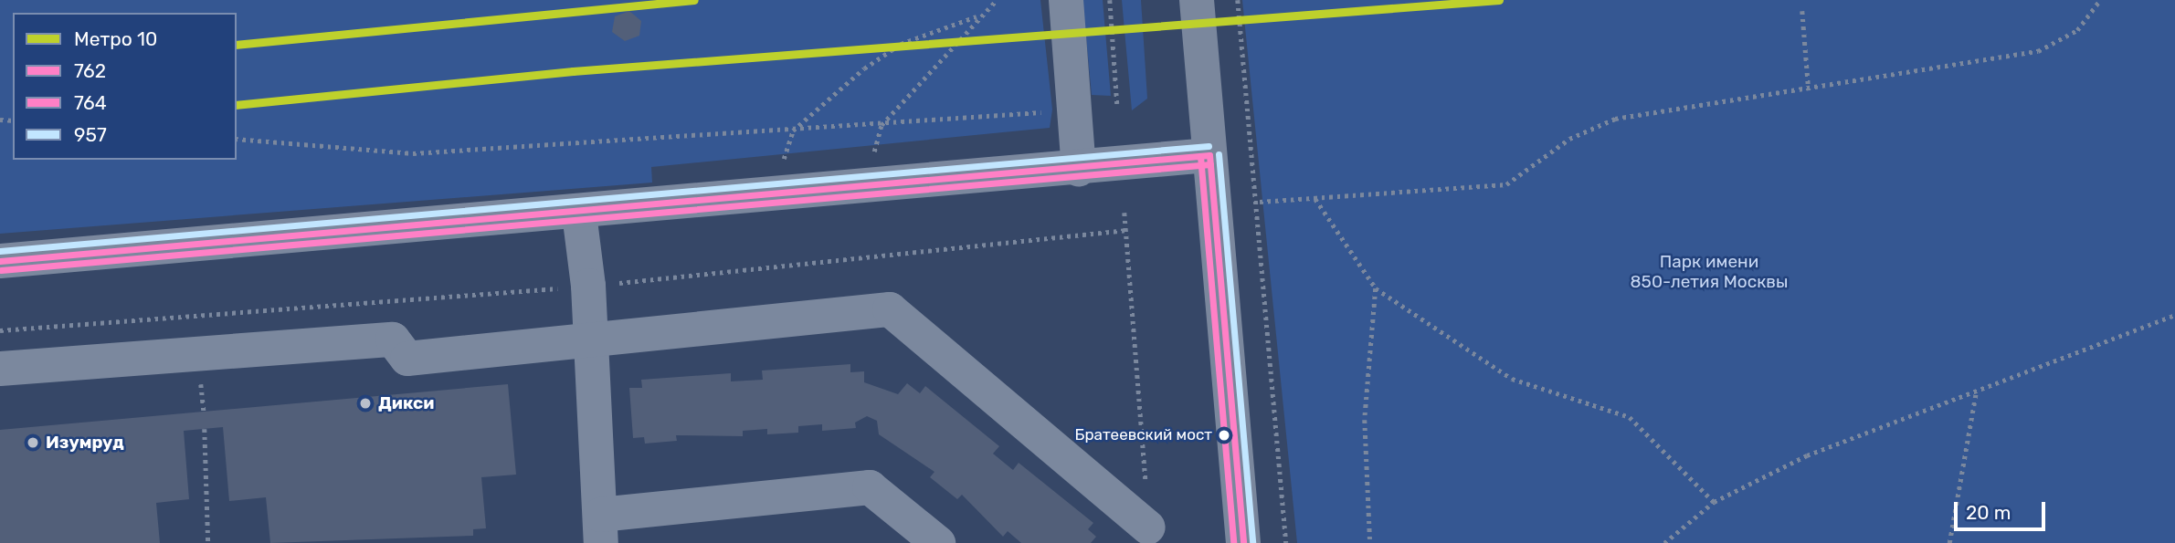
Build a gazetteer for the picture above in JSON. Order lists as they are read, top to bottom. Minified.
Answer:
{"parks":["Парк имени 850-летия Москвы"],"places":["Дикси","Братеевский мост","Изумруд"],"lines":["metro line 10","transit line 957","transit line 762","transit line 764"],"legend":["Метро 10","762","764","957"],"scale_bar":"20 m"}
